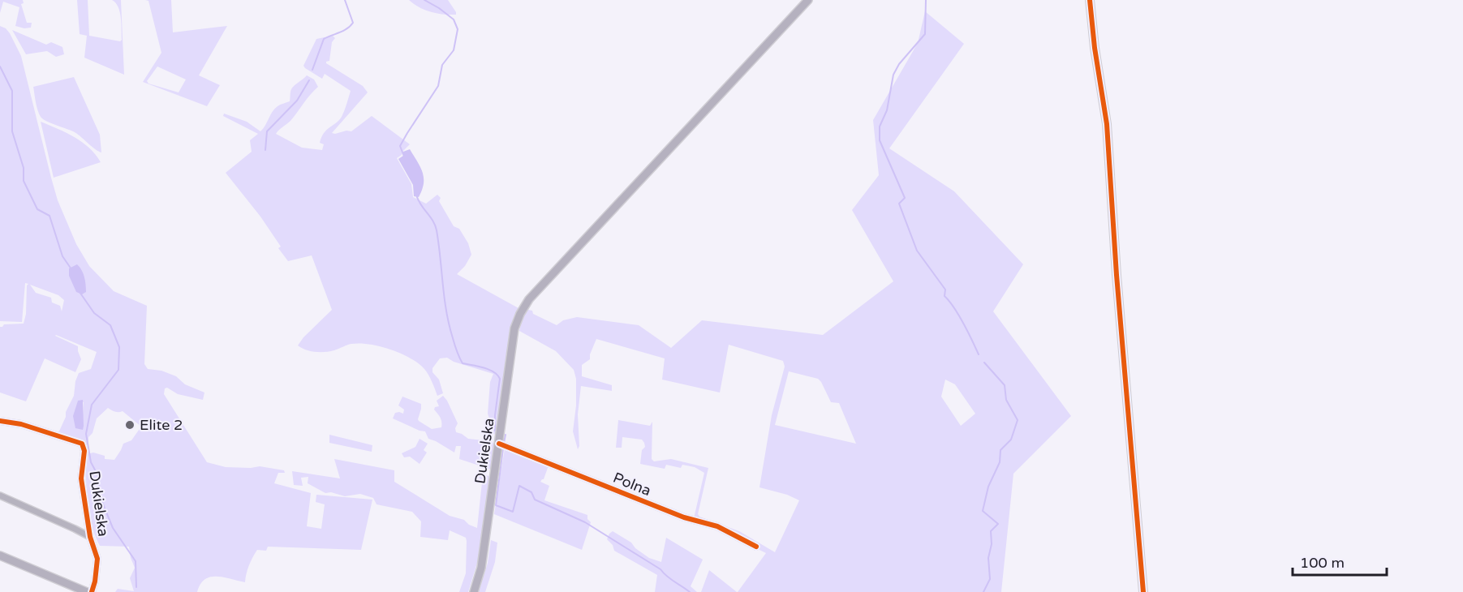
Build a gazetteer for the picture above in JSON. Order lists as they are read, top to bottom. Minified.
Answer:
{"streets":{"main road":["Dukielska"],"street":["Polna"]},"crossings":[["Dukielska","Polna"]],"places":["Elite 2"],"scale_bar":"100 m"}
